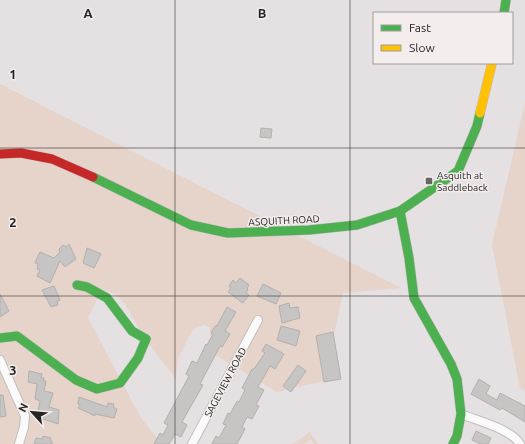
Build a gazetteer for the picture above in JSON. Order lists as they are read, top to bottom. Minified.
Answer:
{"streets":{"street":["ASQUITH ROAD","SAGEVIEW ROAD"]},"places":{"transit":["Asquith at Saddleback"]},"legend":["Fast","Slow"],"north":"top left","grid":{"columns":["A","B"],"rows":["1","2","3"]}}
